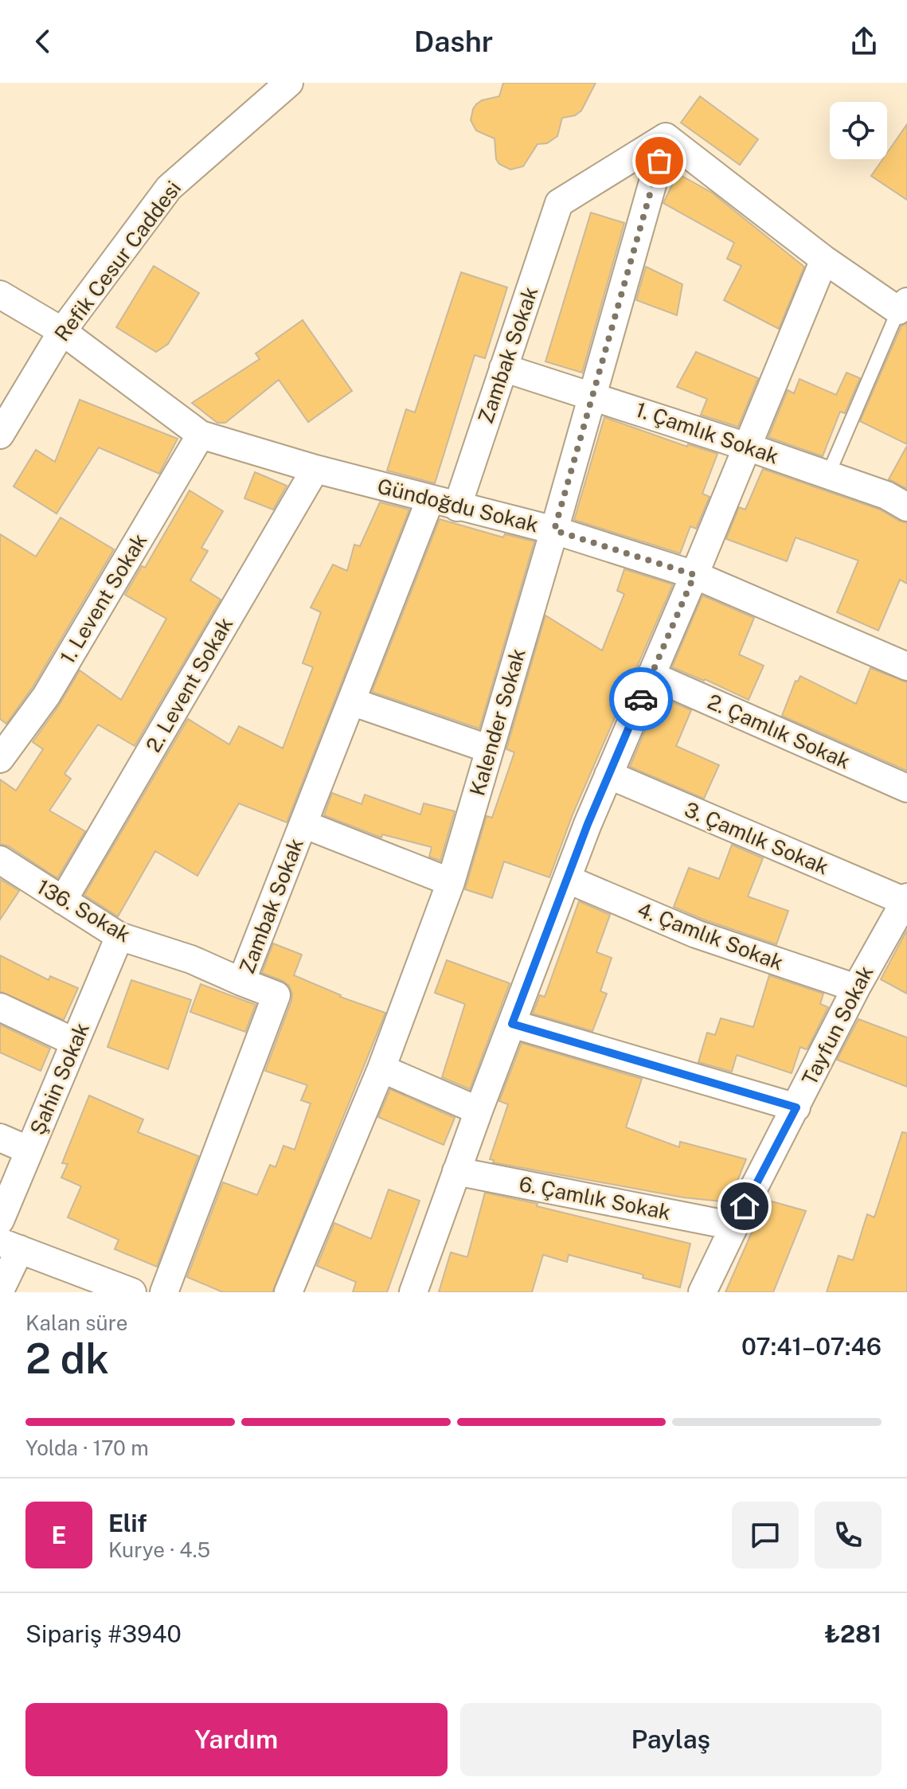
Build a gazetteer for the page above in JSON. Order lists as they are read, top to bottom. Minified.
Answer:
{"streets":{"street":["Refik Cesur Caddesi","Zambak Sokak","1. Çamlık Sokak","Gündoğdu Sokak","1. Levent Sokak","2. Levent Sokak","Kalender Sokak","2. Çamlık Sokak","3. Çamlık Sokak","136. Sokak","4. Çamlık Sokak","Tayfun Sokak","Şahin Sokak","6. Çamlık Sokak"]},"crossings":[["Refik Cesur Caddesi","Gündoğdu Sokak"],["Zambak Sokak","1. Çamlık Sokak"],["Zambak Sokak","Gündoğdu Sokak"],["Zambak Sokak","Kalender Sokak"],["Zambak Sokak","136. Sokak"],["1. Çamlık Sokak","Kalender Sokak"],["Gündoğdu Sokak","1. Levent Sokak"],["Gündoğdu Sokak","2. Levent Sokak"],["Gündoğdu Sokak","Kalender Sokak"],["2. Levent Sokak","136. Sokak"],["3. Çamlık Sokak","Tayfun Sokak"],["136. Sokak","Şahin Sokak"],["4. Çamlık Sokak","Tayfun Sokak"],["Tayfun Sokak","6. Çamlık Sokak"]],"page":{"header":"Dashr","heading":["2 dk","Kalan süre","07:41–07:46"],"panel":["Elif","Kurye · 4.5","Sipariş #3940","₺281"],"bar":"Yolda · 170 m","round":"E","buttons":["Yardım","Paylaş"]}}
